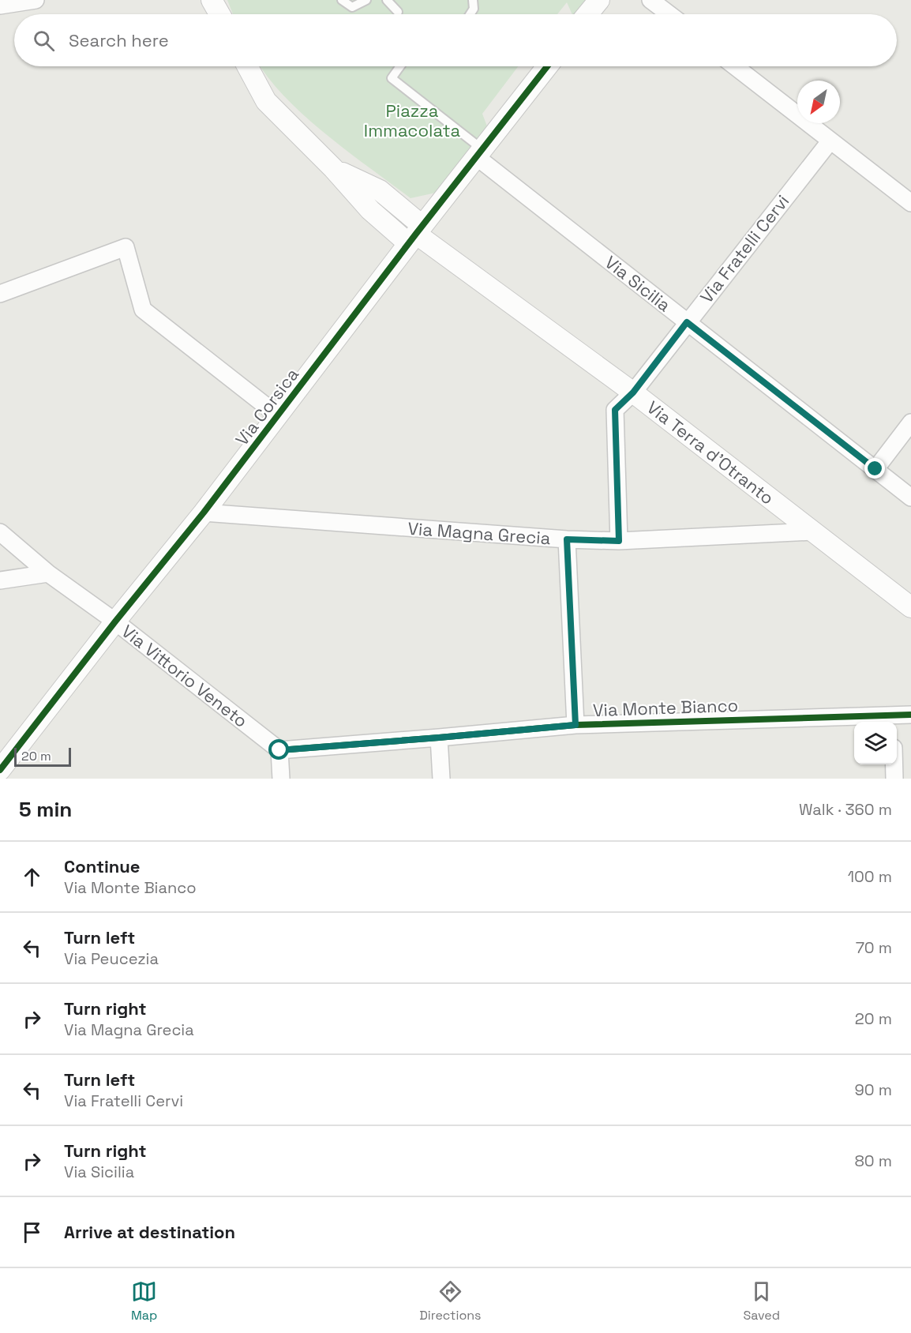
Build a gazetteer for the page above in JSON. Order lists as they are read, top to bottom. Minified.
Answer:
{"streets":{"street":["Via Fratelli Cervi","Via Sicilia","Via Corsica","Via Terra d'Otranto","Via Magna Grecia","Via Vittorio Veneto","Via Monte Bianco"]},"crossings":[["Via Fratelli Cervi","Via Sicilia"],["Via Fratelli Cervi","Via Terra d'Otranto"],["Via Fratelli Cervi","Via Magna Grecia"],["Via Sicilia","Via Corsica"],["Via Corsica","Via Terra d'Otranto"],["Via Corsica","Via Magna Grecia"],["Via Corsica","Via Vittorio Veneto"],["Via Terra d'Otranto","Via Magna Grecia"],["Via Vittorio Veneto","Via Monte Bianco"]],"parks":["Piazza Immacolata"],"scale_bar":"20 m","north":"bottom left","page":{"search":"Search here","scale":"20 m","heading":["5 min","Walk · 360 m"],"list":[["Continue","Via Monte Bianco","100 m"],["Turn left","Via Peucezia","70 m"],["Turn right","Via Magna Grecia","20 m"],["Turn left","Via Fratelli Cervi","90 m"],["Turn right","Via Sicilia","80 m"],"Arrive at destination"],"nav":["Map","Directions","Saved"]}}
